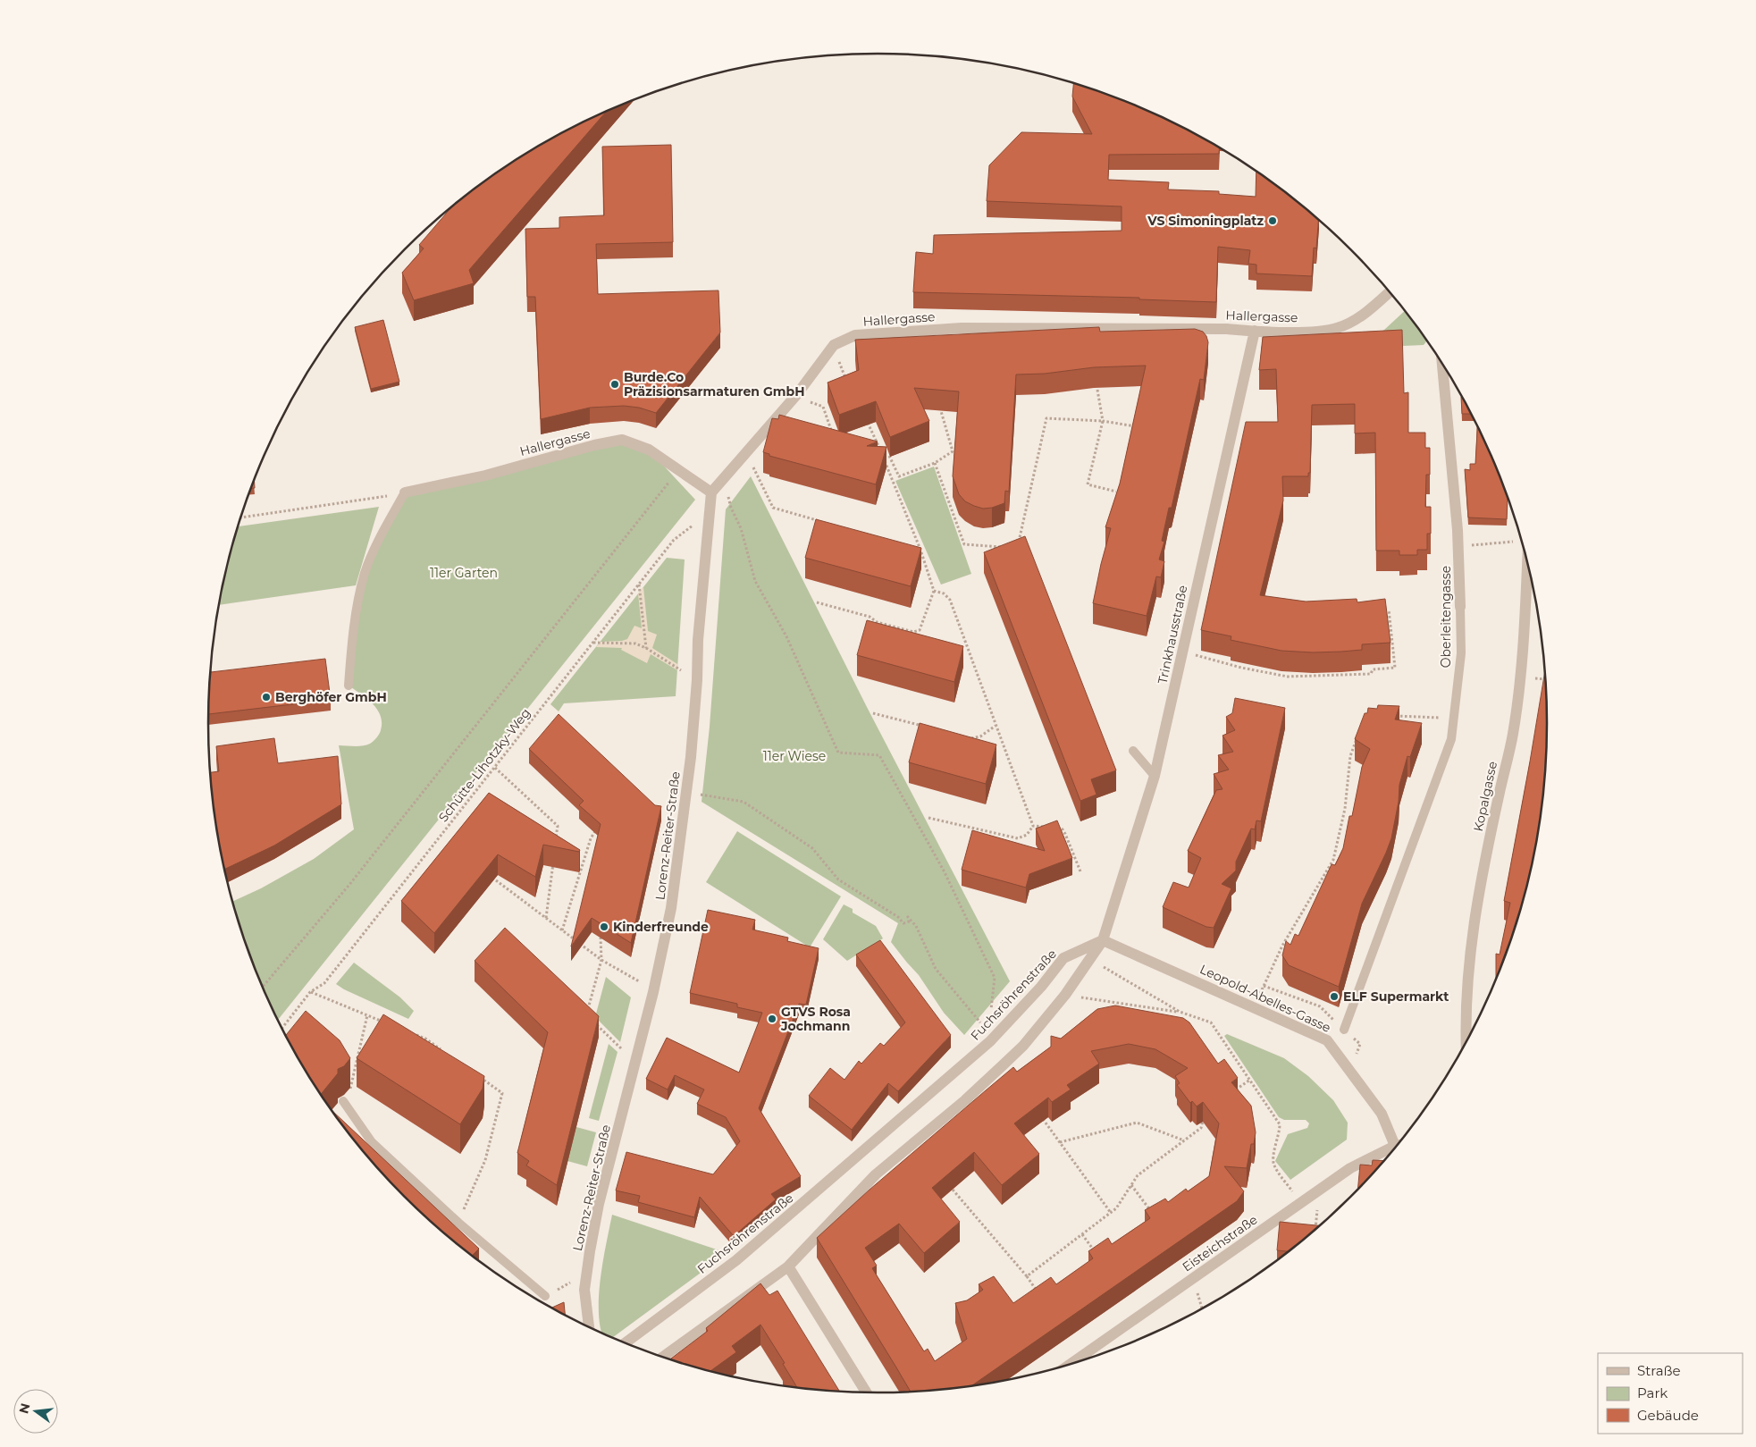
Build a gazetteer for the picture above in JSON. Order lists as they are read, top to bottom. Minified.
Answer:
{"streets":{"street":["Hallergasse","Oberleitengasse","Trinkhausstraße","Kopalgasse","Lorenz-Reiter-Straße","Fuchsröhrenstraße","Leopold-Abelles-Gasse","Eisteichstraße"],"path":["Schütte-Lihotzky-Weg"]},"crossings":[["Hallergasse","Trinkhausstraße"],["Hallergasse","Lorenz-Reiter-Straße"],["Trinkhausstraße","Fuchsröhrenstraße"],["Trinkhausstraße","Leopold-Abelles-Gasse"],["Schütte-Lihotzky-Weg","Lorenz-Reiter-Straße"],["Fuchsröhrenstraße","Leopold-Abelles-Gasse"]],"parks":["11er Garten","11er Wiese"],"places":["VS Simoningplatz","Burde.Co Präzisionsarmaturen GmbH","Berghöfer GmbH","Kinderfreunde","ELF Supermarkt","GTVS Rosa Jochmann"],"legend":["Straße","Park","Gebäude"],"north":"left"}
